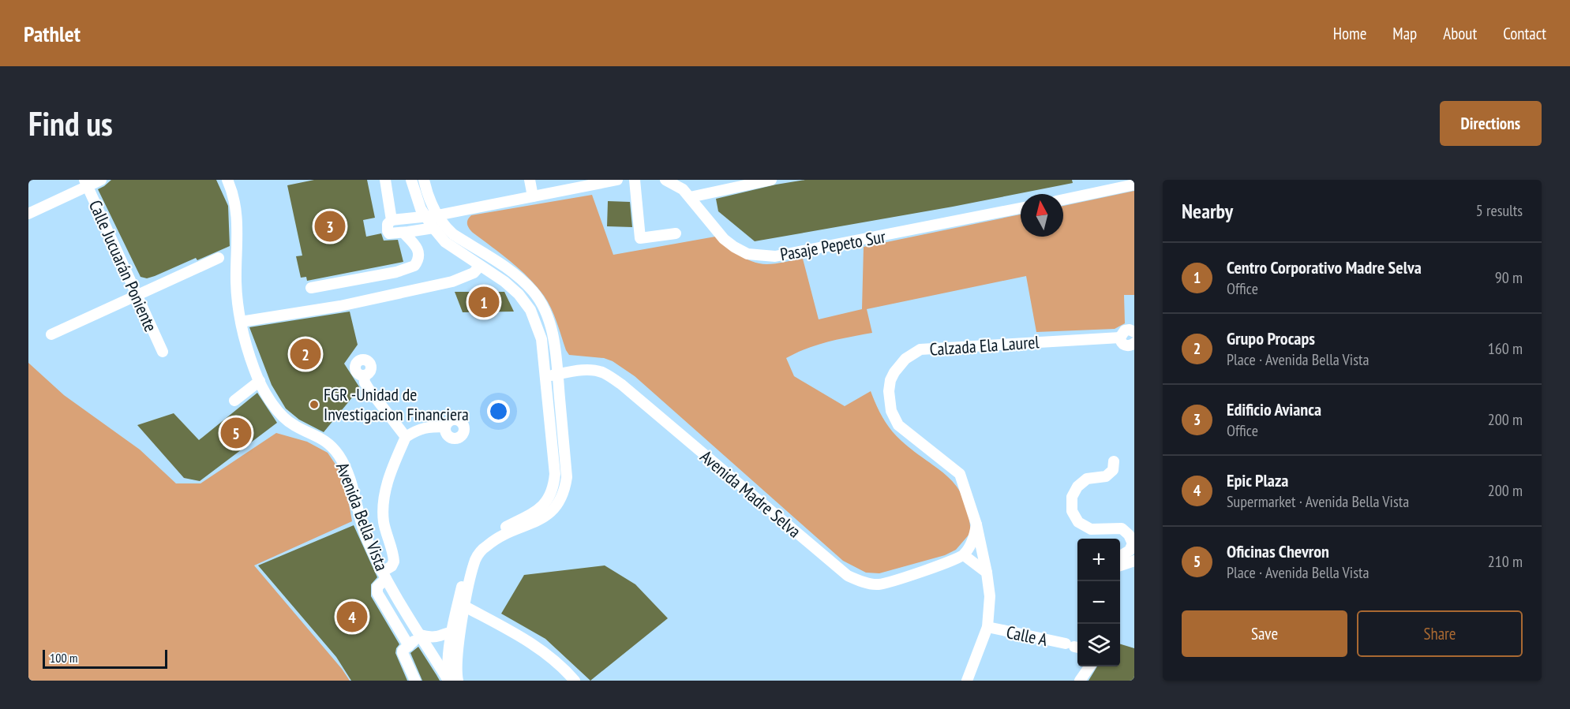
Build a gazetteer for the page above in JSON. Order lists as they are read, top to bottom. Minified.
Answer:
{"streets":{"street":["Pasaje Pepeto Sur","Calle Jucuarán Poniente","Calzada Ela Laurel","Avenida Madre Selva","Avenida Bella Vista","Calle A"]},"places":["FGR -Unidad de Investigacion Financiera"],"scale_bar":"100 m","north":"top","page":{"header":"Pathlet","nav":["Home","Map","About","Contact"],"buttons":["Directions",["Save","Share"]],"title":"Find us","heading":["Nearby","5 results"],"pins":["3","1","2","5","4"],"list":[{"mark":"1","name":"Centro Corporativo Madre Selva","note":"Office","value":"90 m"},{"mark":"2","name":"Grupo Procaps","note":"Place · Avenida Bella Vista","value":"160 m"},{"mark":"3","name":"Edificio Avianca","note":"Office","value":"200 m"},{"mark":"4","name":"Epic Plaza","note":"Supermarket · Avenida Bella Vista","value":"200 m"},{"mark":"5","name":"Oficinas Chevron","note":"Place · Avenida Bella Vista","value":"210 m"}],"map_buttons":["+","−"],"scale":"100 m"}}
